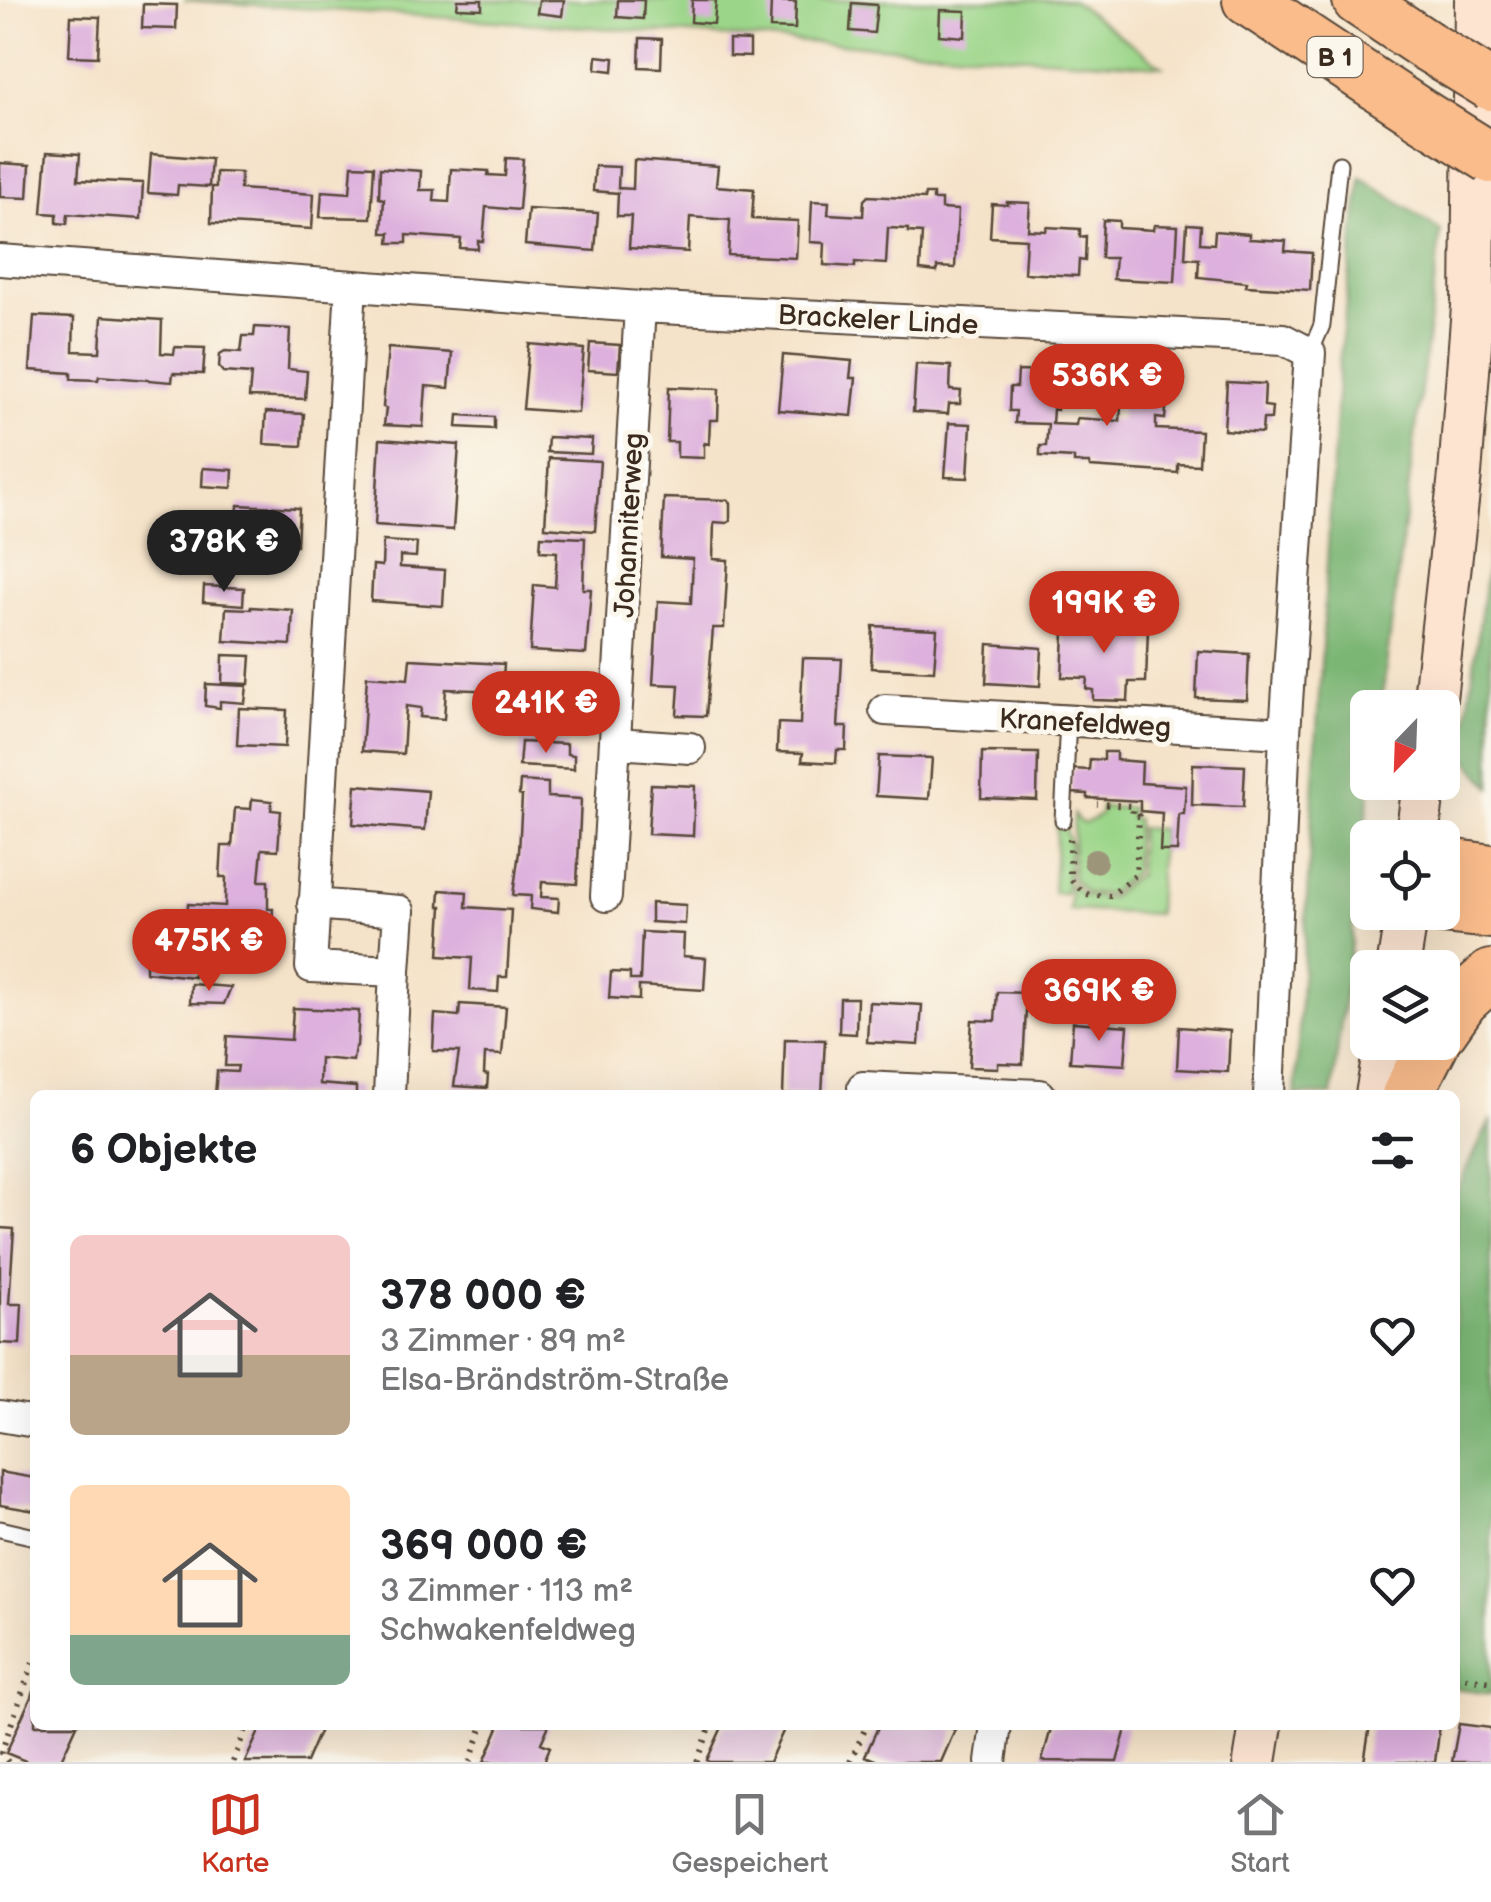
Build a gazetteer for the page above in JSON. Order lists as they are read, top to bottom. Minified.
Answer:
{"streets":{"highway":["B 1"],"street":["Brackeler Linde","Johanniterweg","Kranefeldweg"]},"crossings":[["Brackeler Linde","Johanniterweg"]],"north":"bottom left","page":{"price":["536K €","378K €","199K €","241K €","475K €","369K €"],"heading":"6 Objekte","list":[{"name":"378 000 €","note":"3 Zimmer · 89 m² · Elsa-Brändström-Straße"},{"name":"369 000 €","note":"3 Zimmer · 113 m² · Schwakenfeldweg"}],"tabs":["Karte","Gespeichert","Start"]}}
